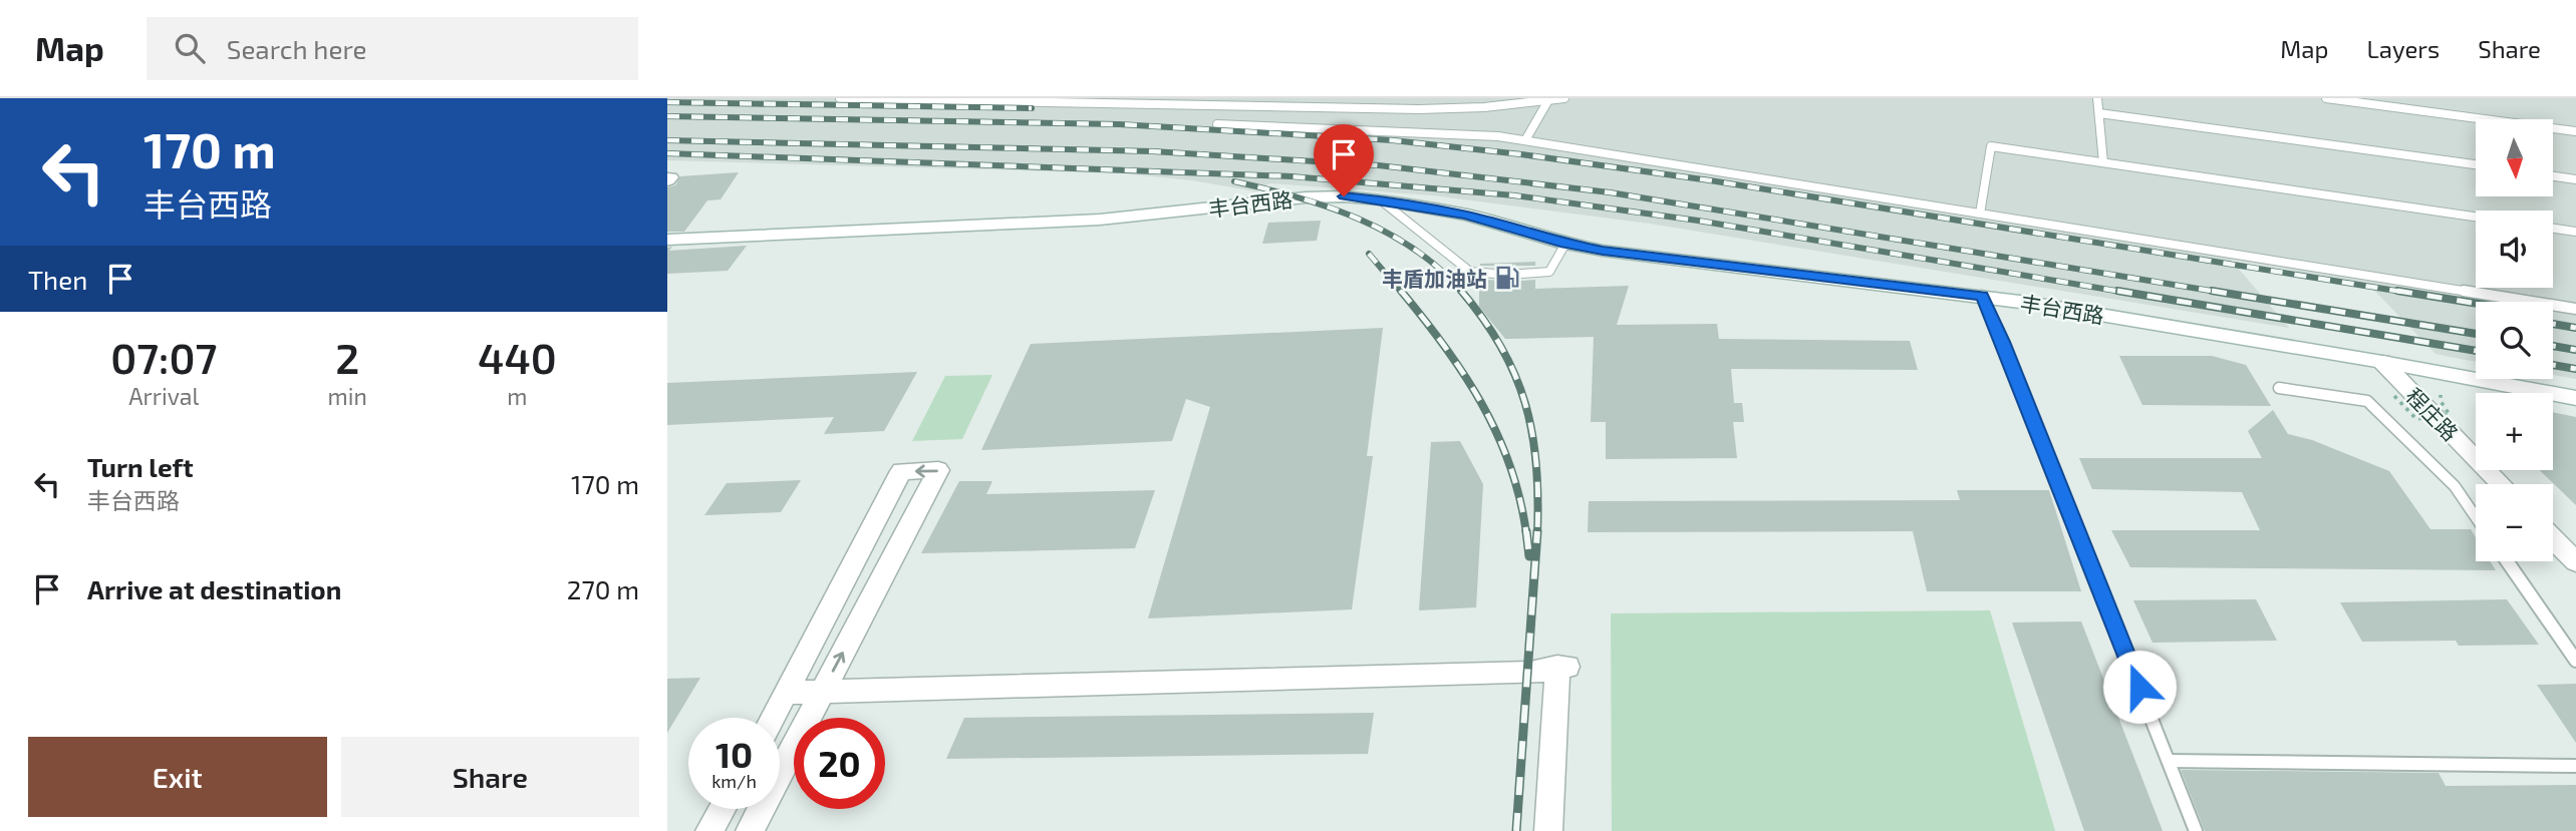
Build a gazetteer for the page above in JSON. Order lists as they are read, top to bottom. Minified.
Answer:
{"streets":{"main road":["丰台西路","程庄路"]},"crossings":[["丰台西路","程庄路"]],"places":{"fuel station":["丰盾加油站"]},"north":"bottom","page":{"header":"Map","search":"Search here","nav":["Map","Layers","Share"],"turn":["170 m","丰台西路"],"map_buttons":["+","−"],"then":"Then","eta":["07:07","Arrival","2","min","440","m"],"list":[{"name":"Turn left","note":"丰台西路","value":"170 m"},{"name":"Arrive at destination","value":"270 m"}],"speed":"10 km/h","limit":"20","buttons":["Exit","Share"]}}
